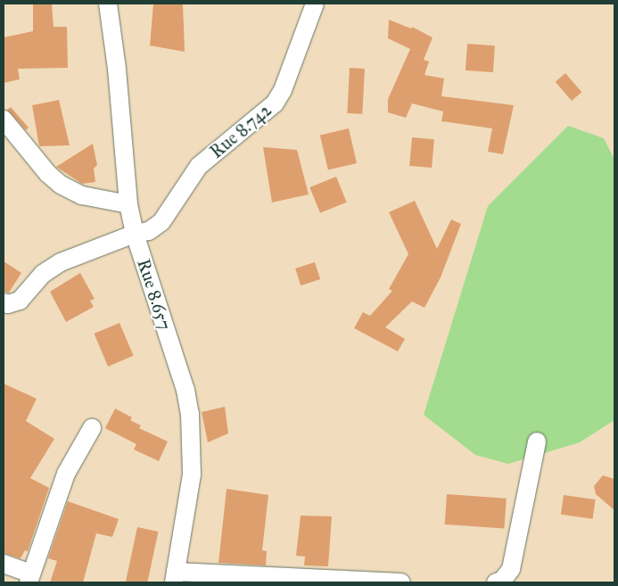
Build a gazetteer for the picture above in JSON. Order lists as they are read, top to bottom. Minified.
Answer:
{"streets":{"street":["Rue 8.742","Rue 8.657"]},"crossings":[["Rue 8.742","Rue 8.657"]]}
